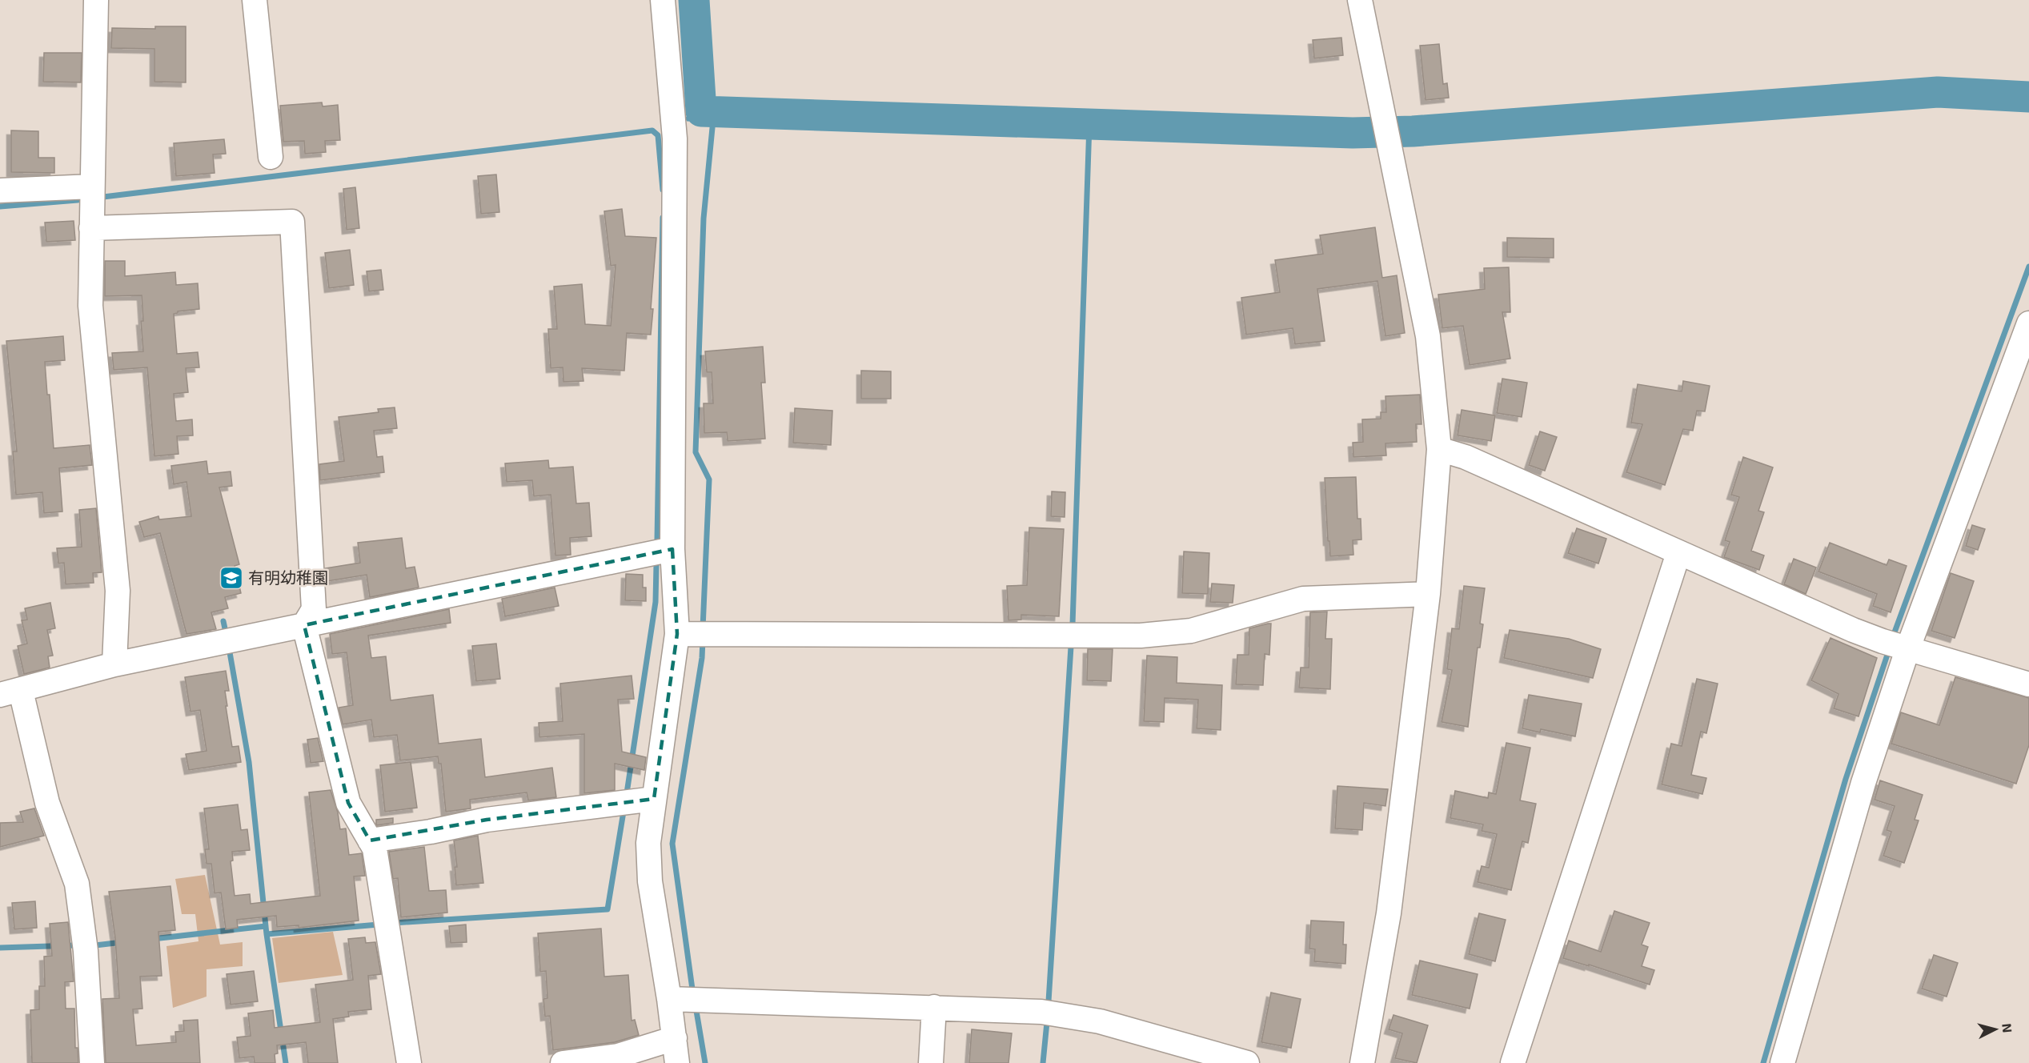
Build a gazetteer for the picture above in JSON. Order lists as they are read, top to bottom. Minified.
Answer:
{"places":{"school or university":["有明幼稚園"]},"north":"right"}
